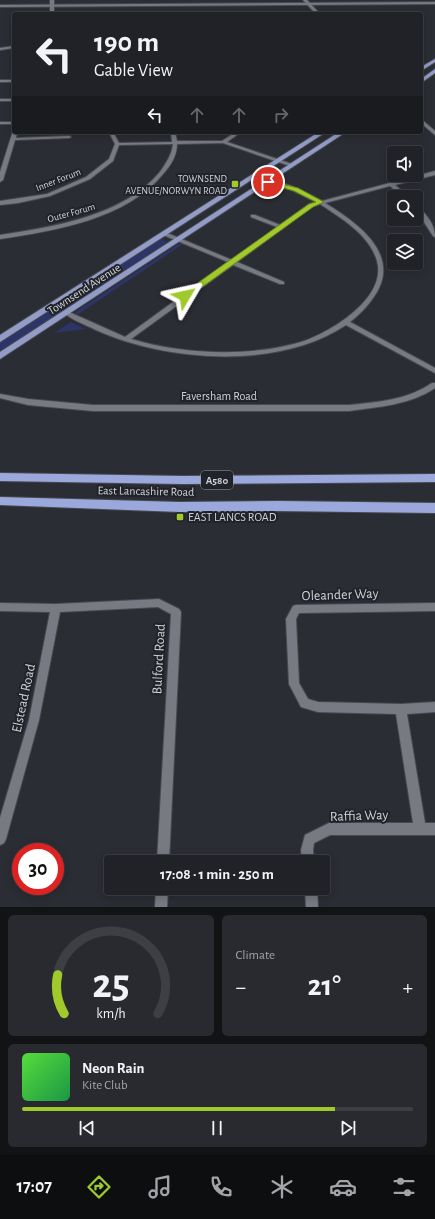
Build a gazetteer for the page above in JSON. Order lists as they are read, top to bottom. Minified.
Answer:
{"streets":{"highway":["A580","East Lancashire Road"],"main road":["Townsend Avenue"],"street":["Inner Forum","Outer Forum","Faversham Road","Oleander Way","Bulford Road","Elstead Road","Raffia Way"]},"crossings":[["Bulford Road","Elstead Road"]],"places":{"transit":["TOWNSEND AVENUE/NORWYN ROAD","EAST LANCS ROAD"]},"page":{"turn":["190 m","Gable View"],"limit":"30","trip":"17:08 · 1 min · 250 m","tile":"Climate","heat":["−","21°","+"],"song":["Neon Rain","Kite Club"],"tabs":"17:07","gauge":["25","km/h"]}}
